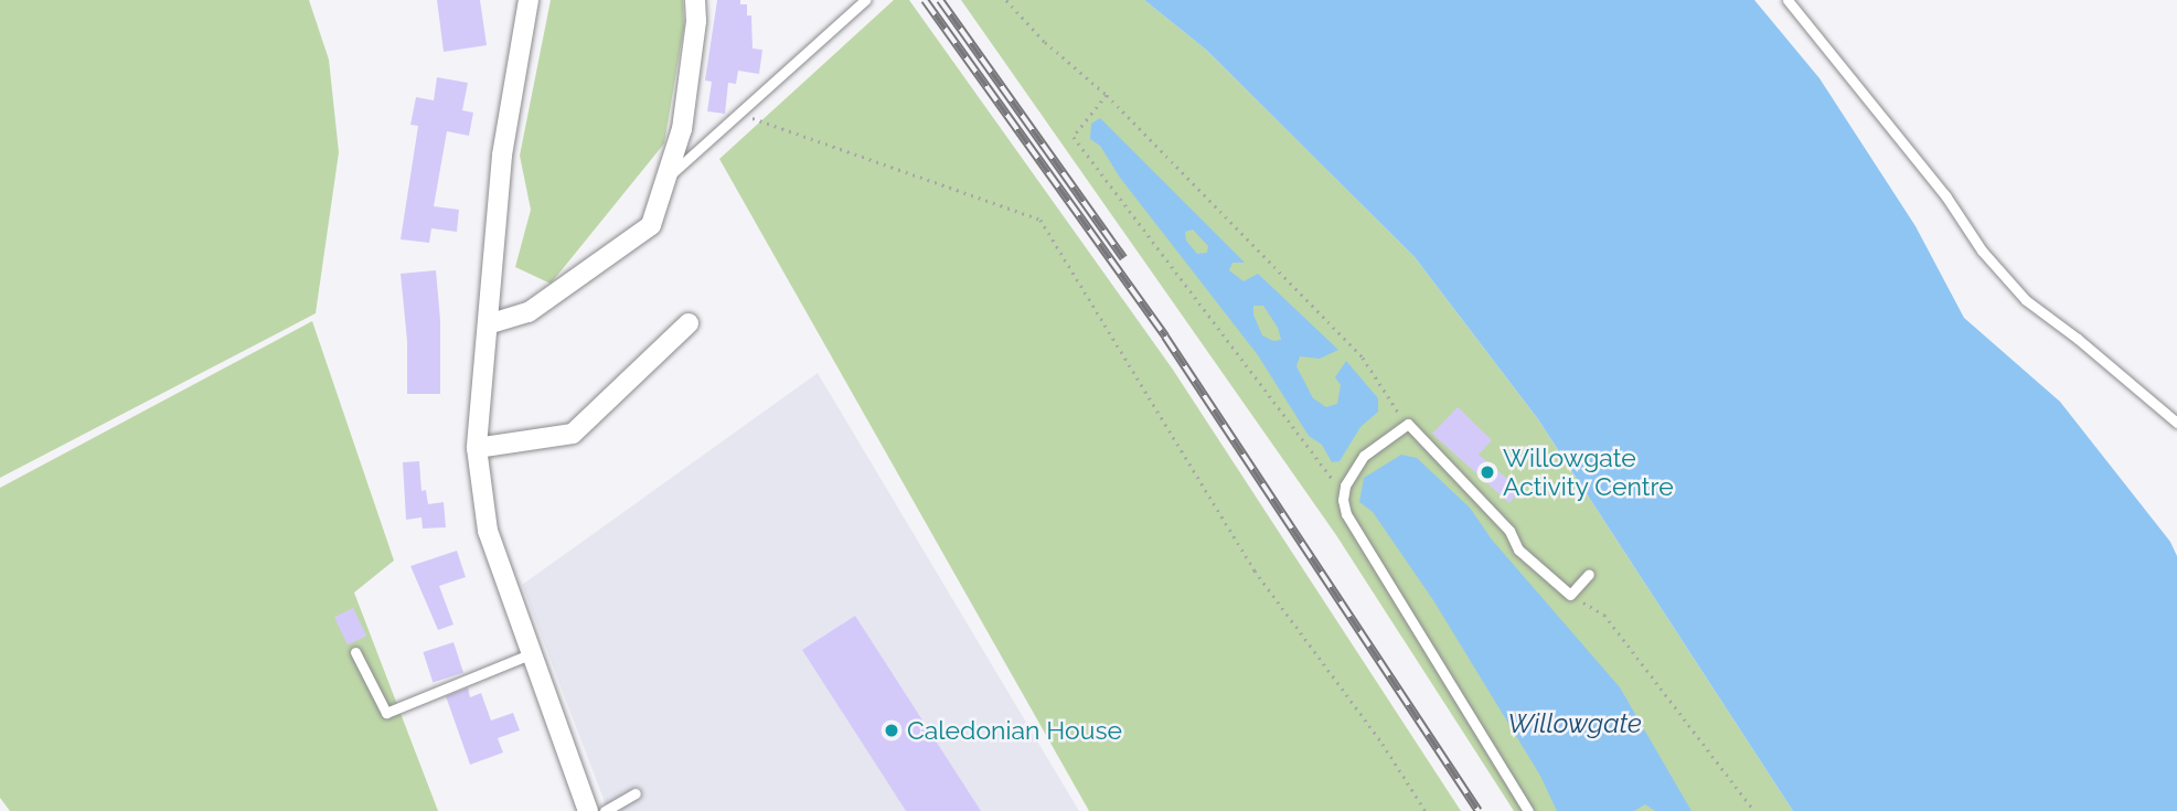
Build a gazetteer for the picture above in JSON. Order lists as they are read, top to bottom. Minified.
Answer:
{"water":["Willowgate"],"places":["Willowgate Activity Centre","Caledonian House"]}
